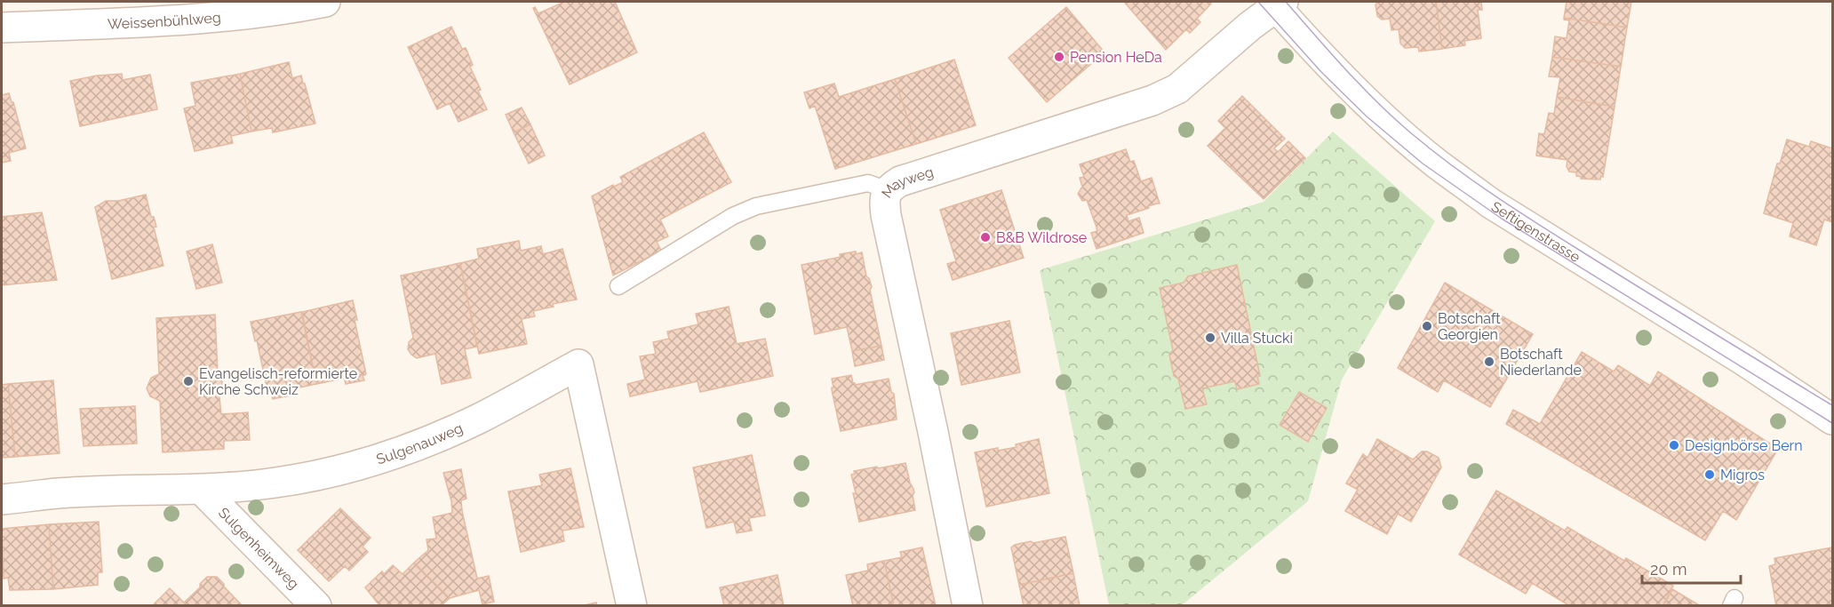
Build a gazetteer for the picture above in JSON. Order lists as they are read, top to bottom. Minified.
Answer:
{"streets":{"street":["Weissenbühlweg","Mayweg","Seftigenstrasse","Sulgenauweg","Sulgenheimweg"]},"crossings":[["Mayweg","Seftigenstrasse"],["Sulgenauweg","Sulgenheimweg"]],"places":["Pension HeDa","B&B Wildrose","Botschaft Georgien","Villa Stucki","Botschaft Niederlande","Evangelisch-reformierte Kirche Schweiz","Designbörse Bern","Migros"],"scale_bar":"20 m"}
